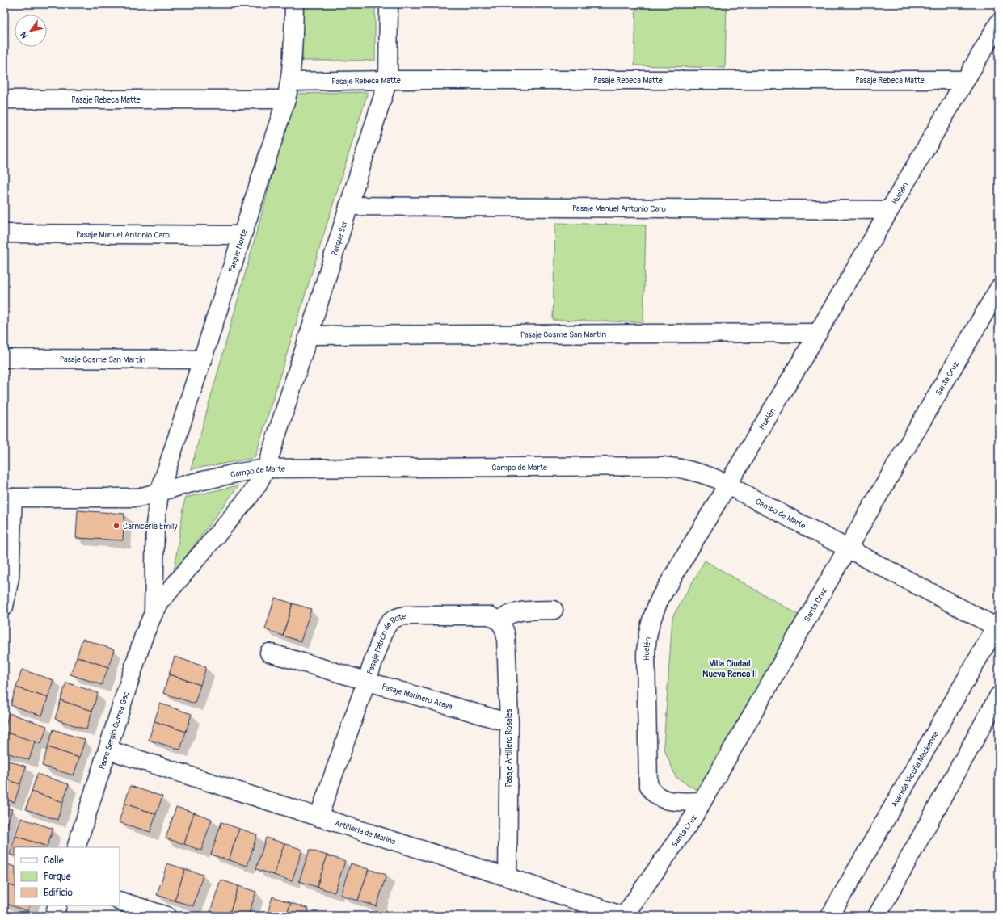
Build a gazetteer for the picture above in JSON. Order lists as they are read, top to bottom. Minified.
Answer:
{"streets":{"street":["Pasaje Rebeca Matte","Huelén","Pasaje Manuel Antonio Caro","Parque Sur","Parque Norte","Pasaje Cosme San Martín","Santa Cruz","Campo de Marte","Pasaje Patrón de Bote","Pasaje Marinero Araya","Padre Sergio Correa Gac","Pasaje Artillero Rosales","Avenida Vicuña Mackenna","Artillería de Marina"]},"crossings":[["Pasaje Rebeca Matte","Huelén"],["Pasaje Rebeca Matte","Parque Sur"],["Pasaje Rebeca Matte","Parque Norte"],["Huelén","Pasaje Manuel Antonio Caro"],["Huelén","Pasaje Cosme San Martín"],["Huelén","Santa Cruz"],["Huelén","Campo de Marte"],["Pasaje Manuel Antonio Caro","Parque Sur"],["Pasaje Manuel Antonio Caro","Parque Norte"],["Parque Sur","Pasaje Cosme San Martín"],["Parque Sur","Campo de Marte"],["Parque Sur","Padre Sergio Correa Gac"],["Parque Norte","Pasaje Cosme San Martín"],["Parque Norte","Campo de Marte"],["Parque Norte","Padre Sergio Correa Gac"],["Santa Cruz","Campo de Marte"],["Santa Cruz","Artillería de Marina"],["Campo de Marte","Padre Sergio Correa Gac"],["Campo de Marte","Avenida Vicuña Mackenna"],["Pasaje Patrón de Bote","Pasaje Marinero Araya"],["Pasaje Patrón de Bote","Pasaje Artillero Rosales"],["Pasaje Patrón de Bote","Artillería de Marina"],["Pasaje Marinero Araya","Pasaje Artillero Rosales"],["Padre Sergio Correa Gac","Artillería de Marina"],["Pasaje Artillero Rosales","Artillería de Marina"]],"districts":["Villa Ciudad Nueva Renca II"],"places":["Carnicería Emily"],"legend":["Calle","Parque","Edificio"],"north":"bottom left"}
